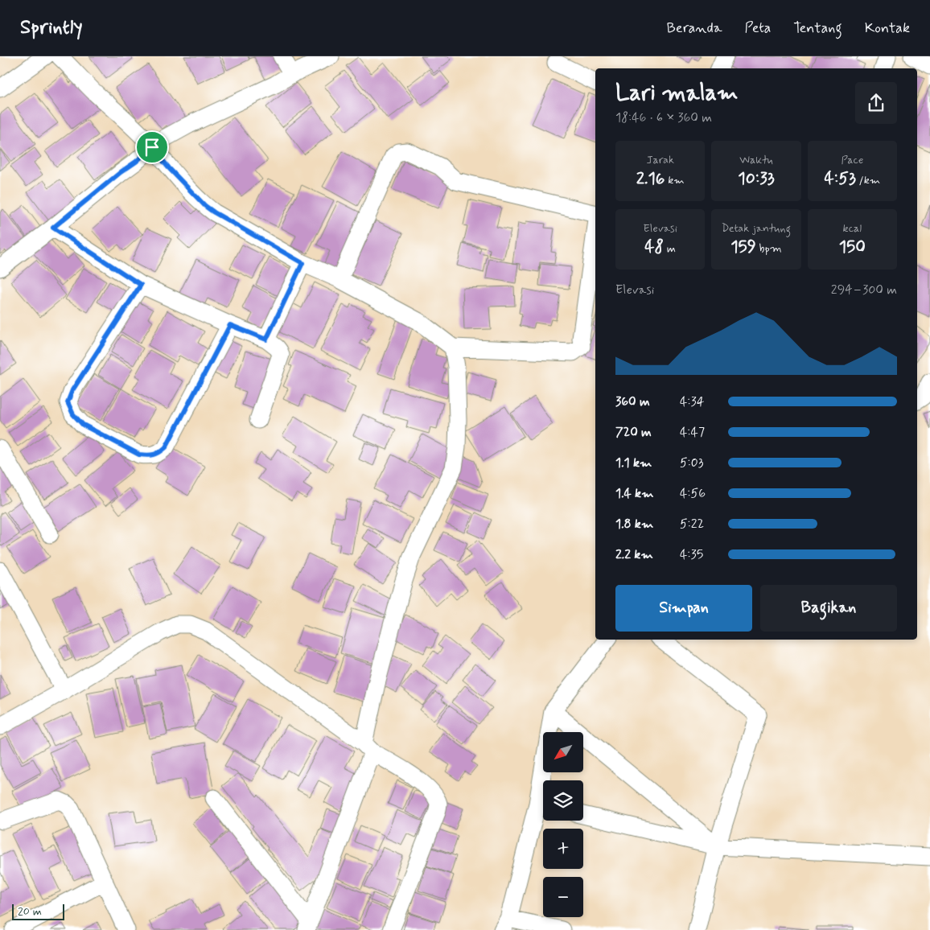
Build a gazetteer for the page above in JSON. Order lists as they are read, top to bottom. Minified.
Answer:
{"scale_bar":"20 m","north":"bottom left","page":{"header":"Sprintly","nav":["Beranda","Peta","Tentang","Kontak"],"heading":["Lari malam","18:46 · 6 × 360 m"],"stats":[["Jarak","2.16 km"],["Waktu","10:33"],["Pace","4:53 /km"],["Elevasi","48 m"],["Detak jantung","159 bpm"],["kcal","150"]],"chart":["Elevasi","294–300 m"],"list":[{"name":"360 m","note":"4:34"},{"name":"720 m","note":"4:47"},{"name":"1.1 km","note":"5:03"},{"name":"1.4 km","note":"4:56"},{"name":"1.8 km","note":"5:22"},{"name":"2.2 km","note":"4:35"}],"buttons":["Simpan","Bagikan"],"map_buttons":["+","−"],"scale":"20 m"}}
